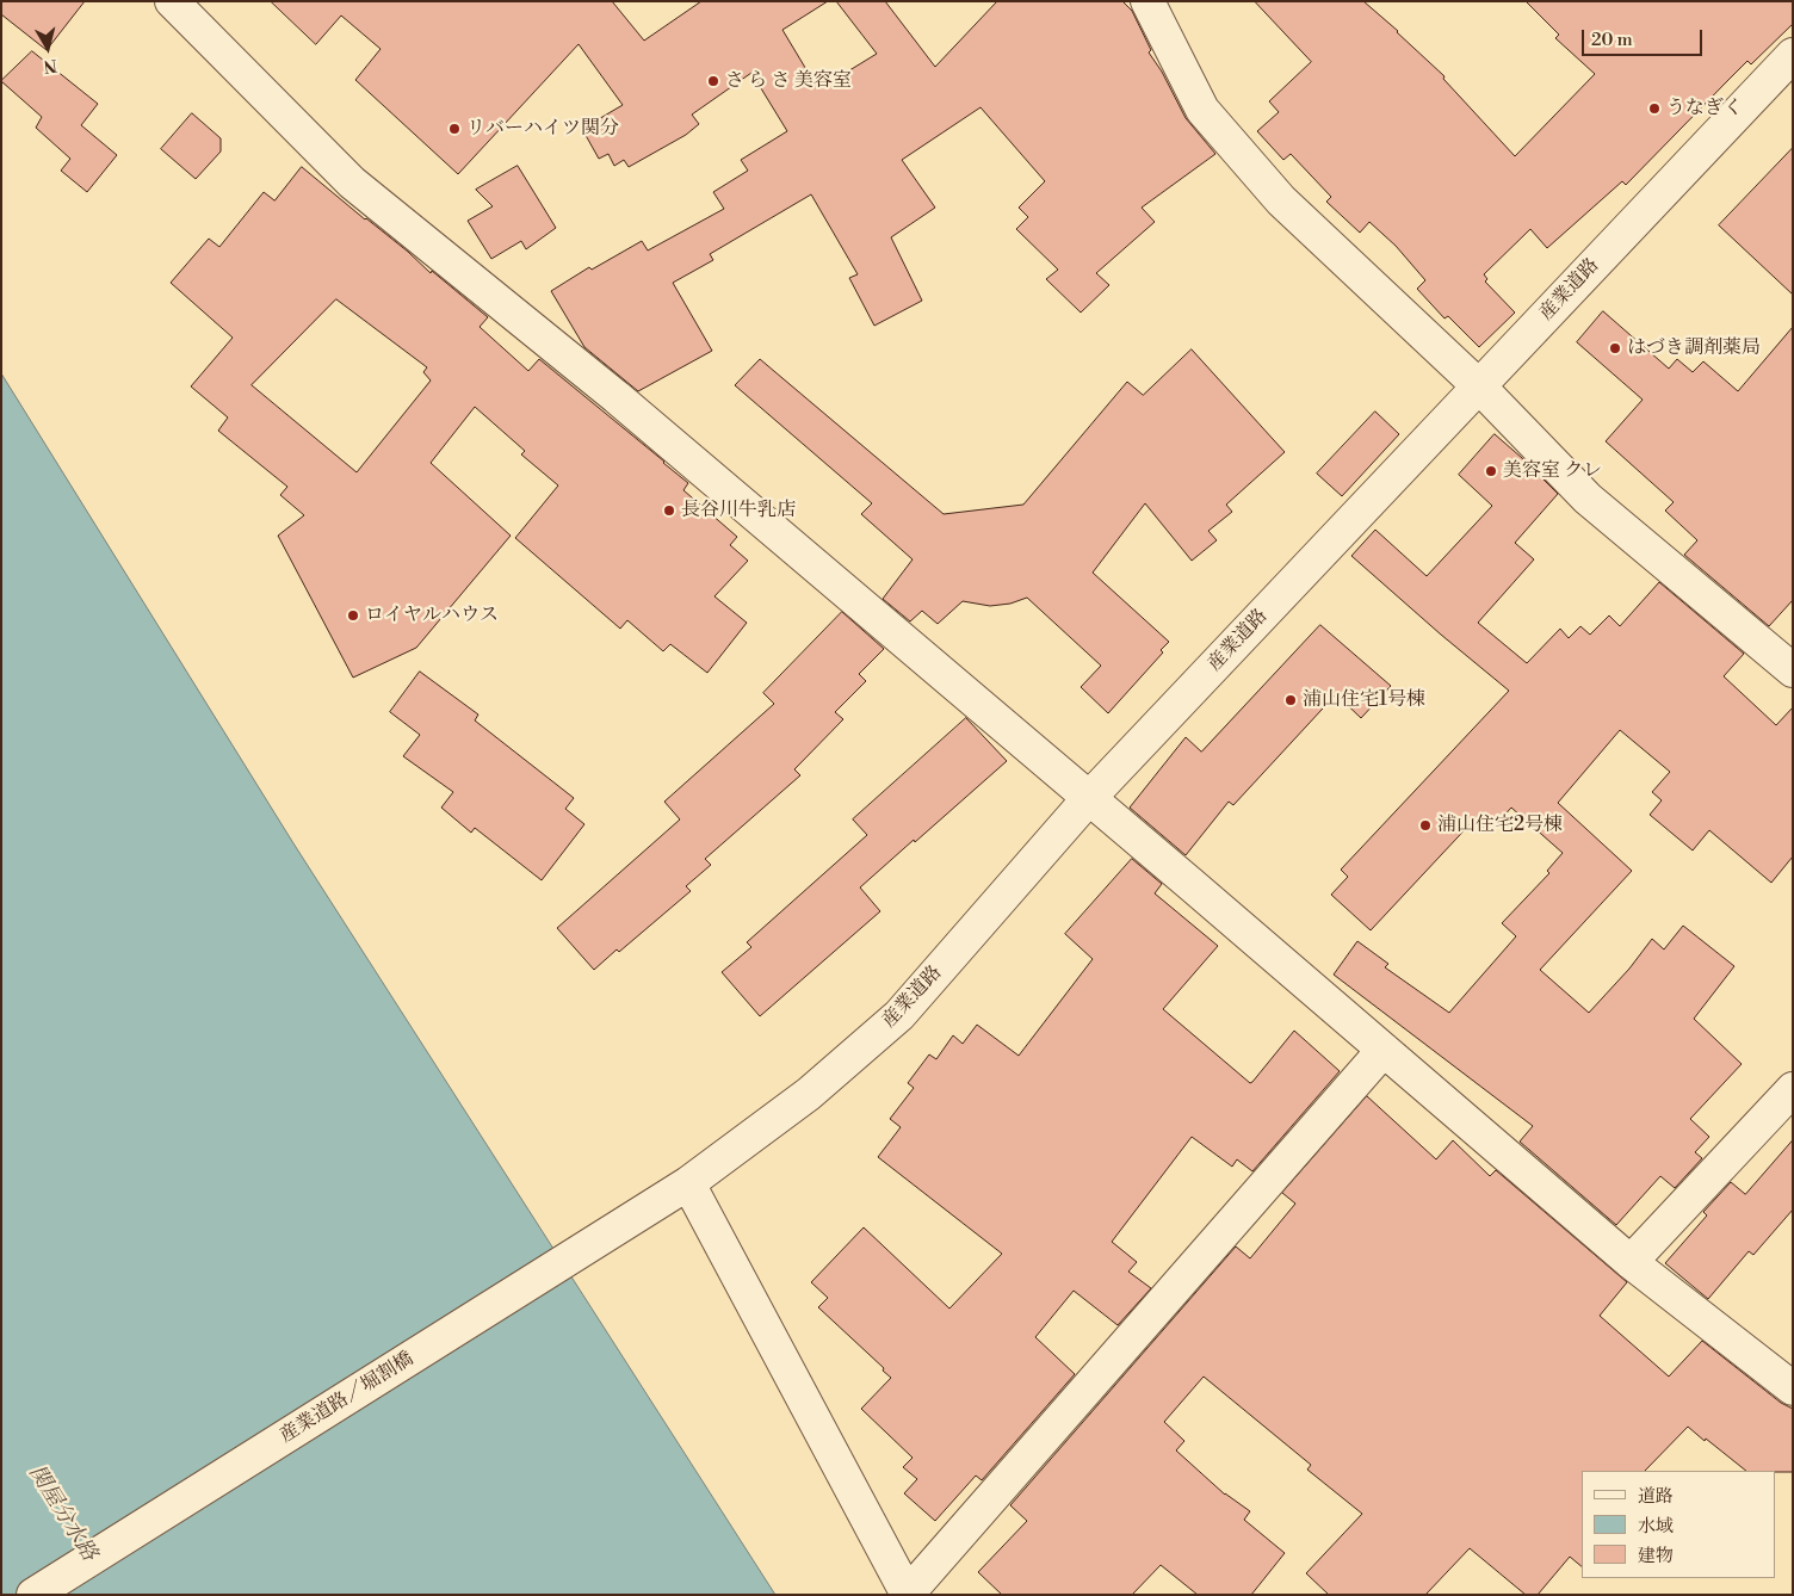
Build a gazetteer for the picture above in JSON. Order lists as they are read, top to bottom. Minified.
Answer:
{"streets":{"street":["産業道路","産業道路／堀割橋"]},"crossings":[["産業道路","産業道路／堀割橋"]],"water":["関屋分水路"],"places":["さ ら さ 美容室","うなぎく","リバーハイツ関分","はづき調剤薬局","美容室 クレ","長谷川牛乳店","ロイヤルハウス","浦山住宅1号棟","浦山住宅2号棟"],"legend":["道路","水域","建物"],"scale_bar":"20 m","north":"bottom"}
